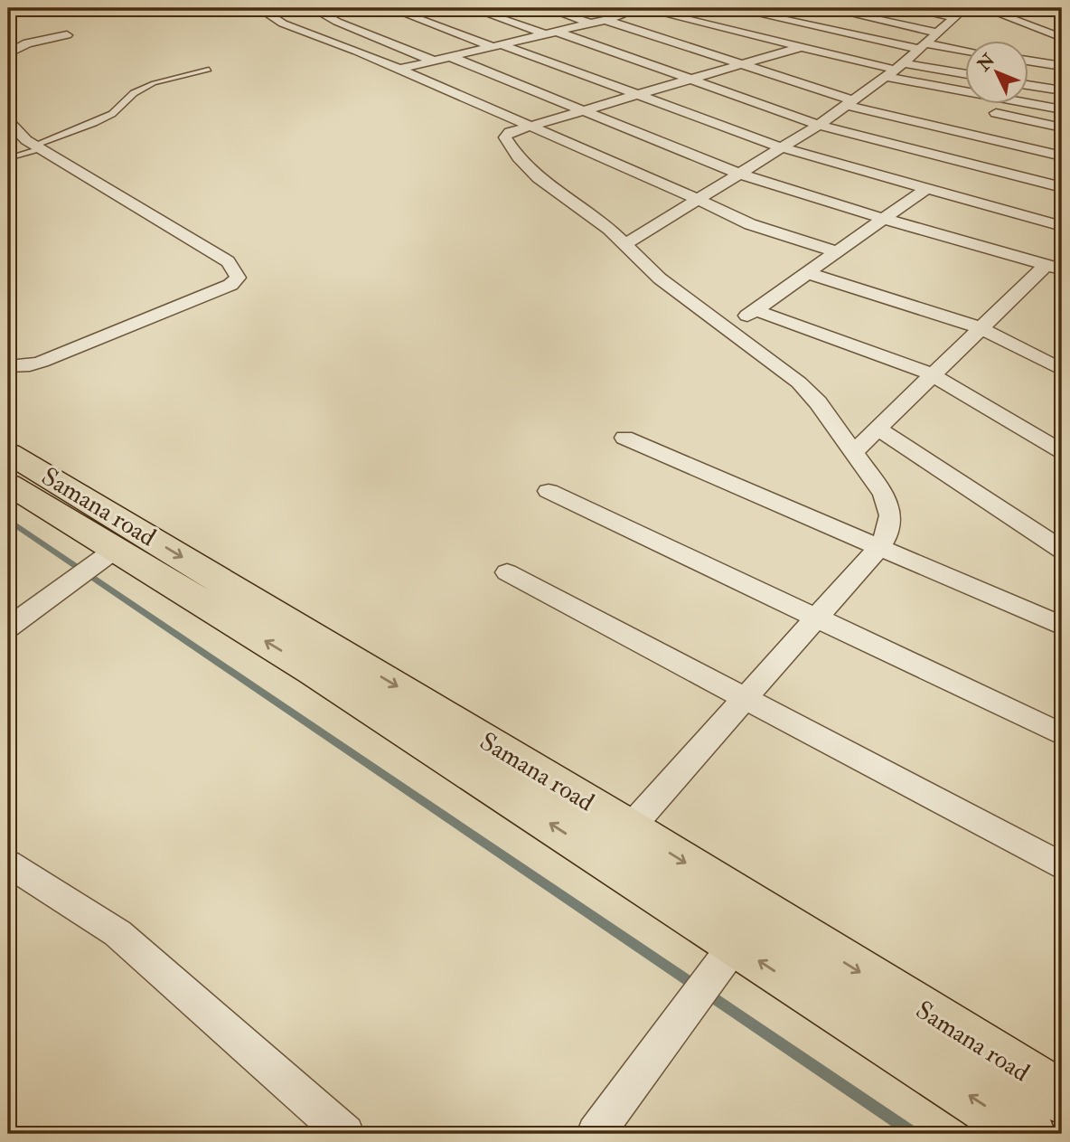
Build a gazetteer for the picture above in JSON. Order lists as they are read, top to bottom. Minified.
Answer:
{"streets":{"main road":["Samana road"]},"north":"top left"}
